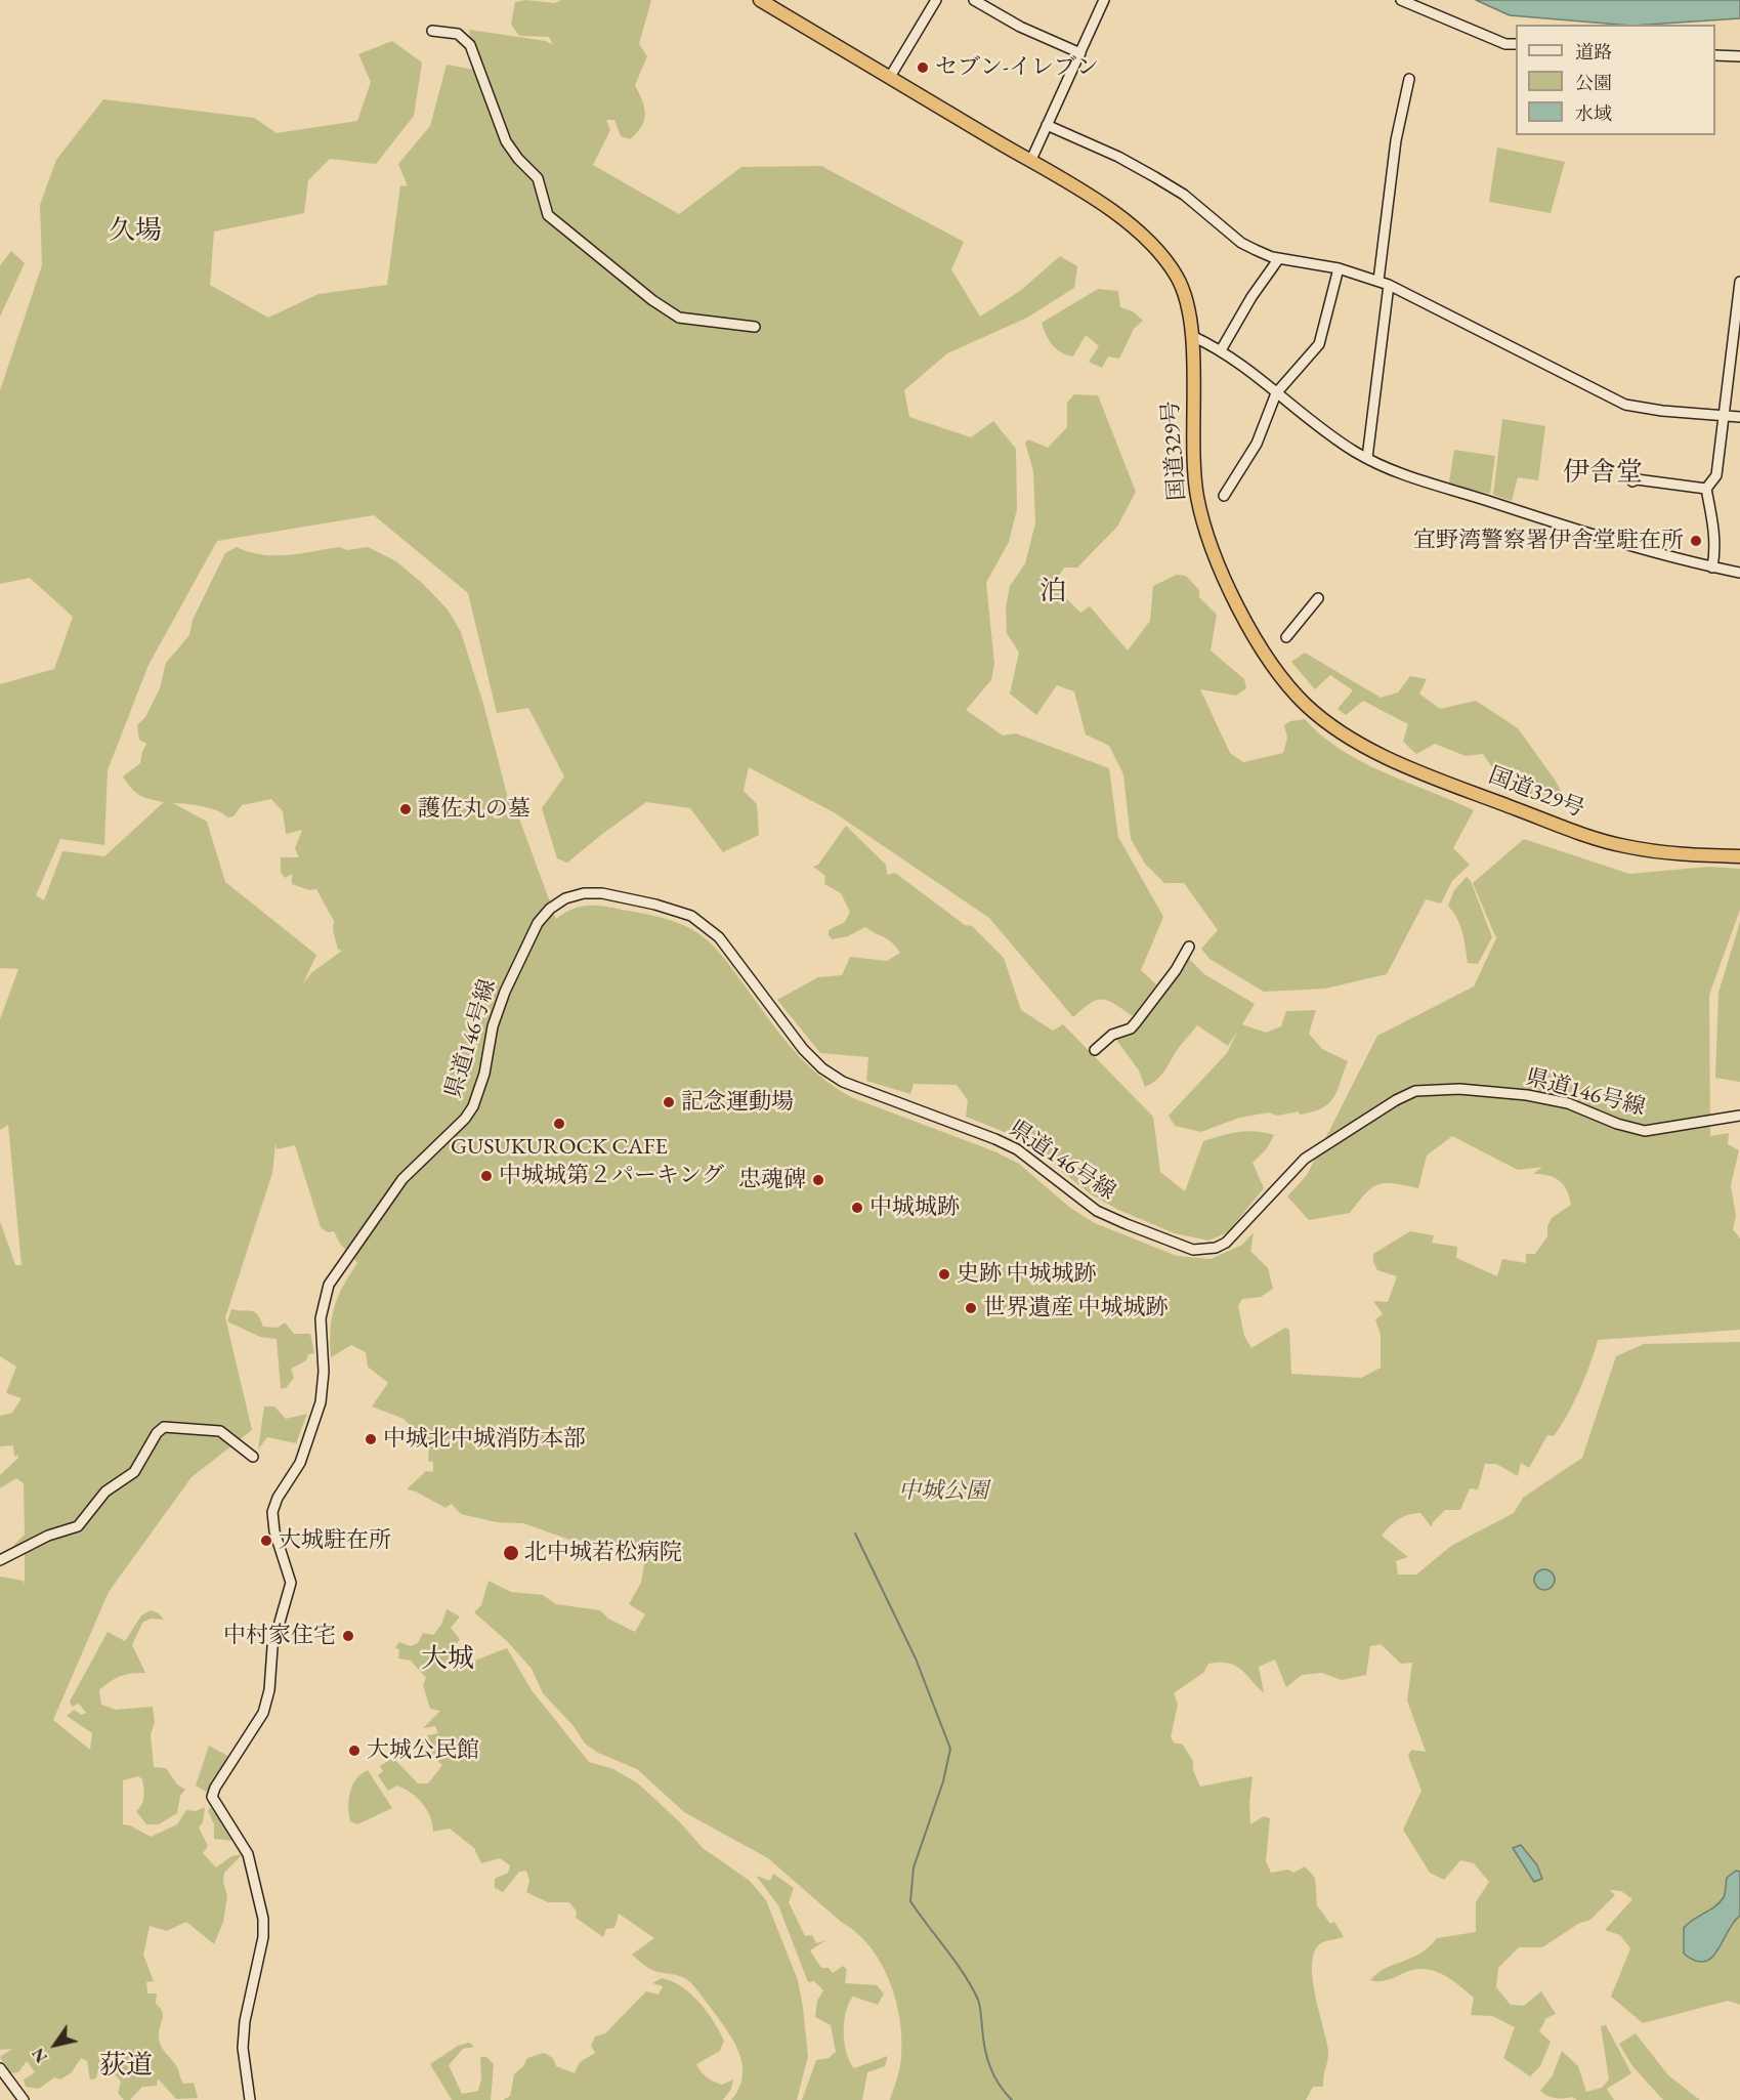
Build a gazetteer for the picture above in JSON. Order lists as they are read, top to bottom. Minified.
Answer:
{"streets":{"highway":["国道329号"],"street":["県道146号線"]},"districts":["久場","伊舎堂","泊","大城","荻道"],"parks":["中城公園"],"places":["セブン-イレブン","宜野湾警察署伊舎堂駐在所","護佐丸の墓","記念運動場","GUSUKUROCK CAFE","中城城第２パーキング","忠魂碑","中城城跡","史跡 中城城跡","世界遺産 中城城跡","中城北中城消防本部","大城駐在所","北中城若松病院","中村家住宅","大城公民館"],"legend":["道路","公園","水域"],"north":"bottom left"}
